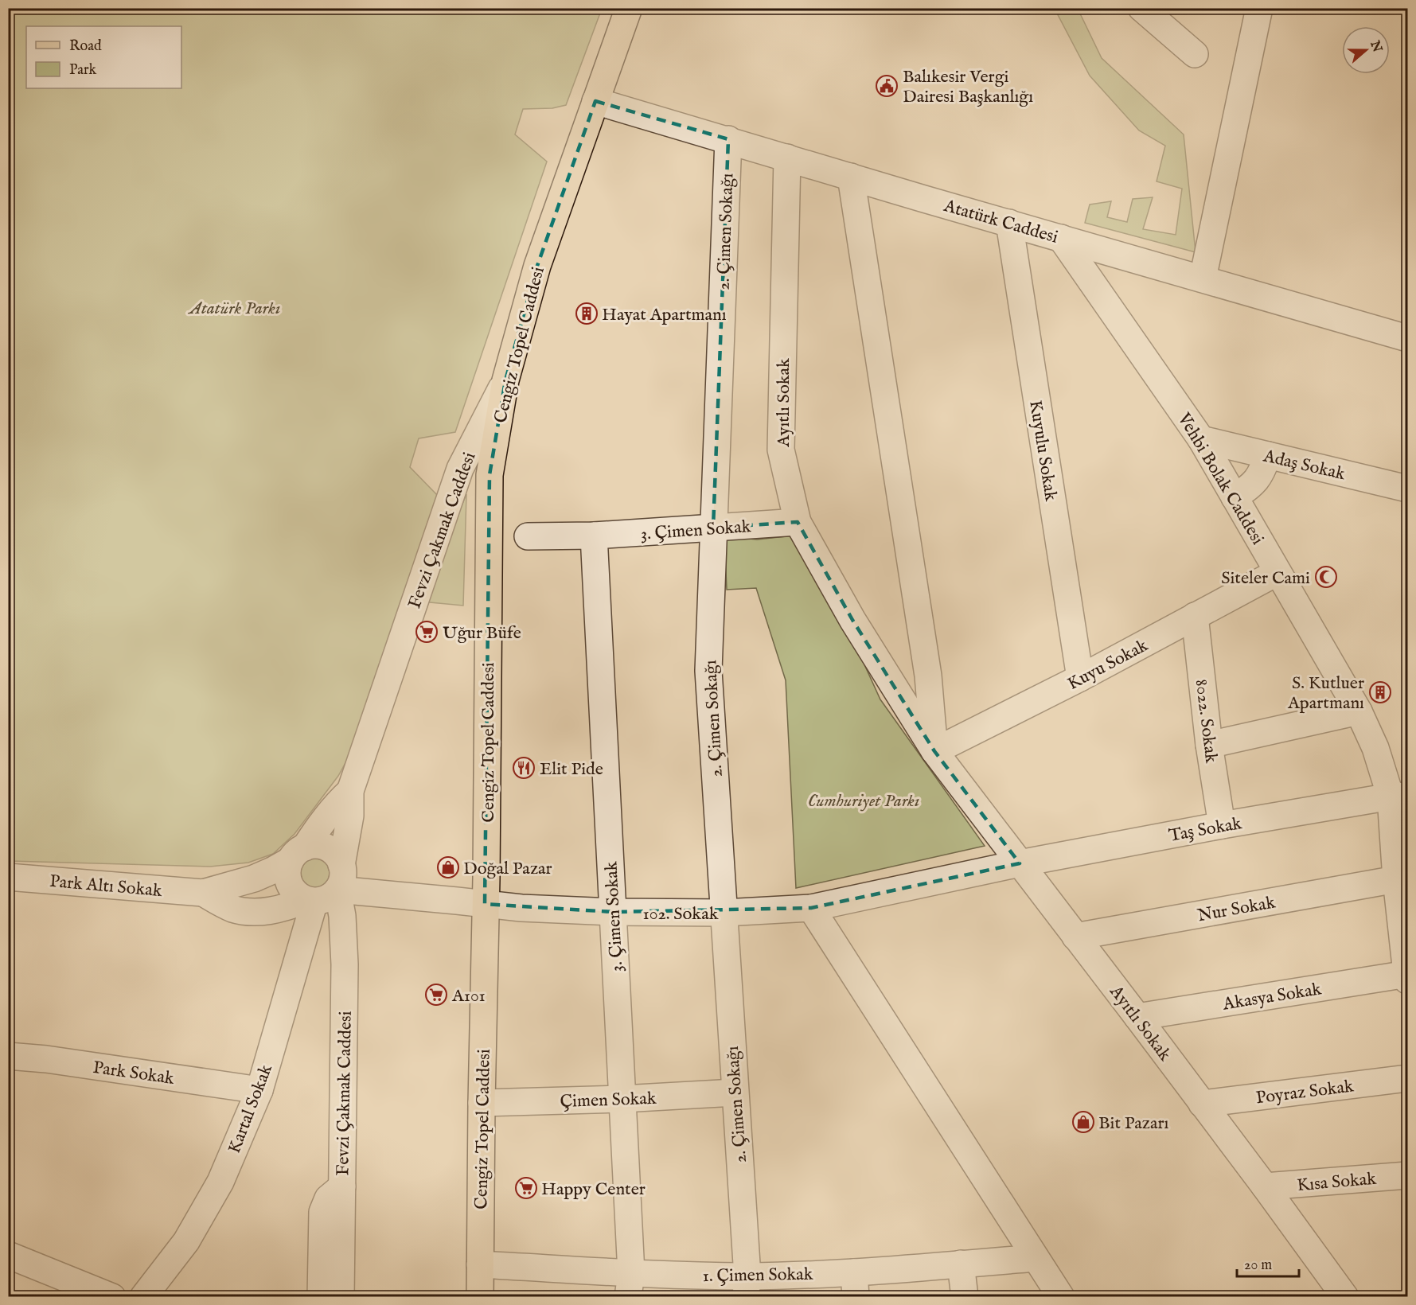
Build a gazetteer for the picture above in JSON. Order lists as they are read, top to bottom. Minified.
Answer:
{"streets":{"main road":["Cengiz Topel Caddesi"],"street":["Atatürk Caddesi","2. Çimen Sokağı","Ayıtlı Sokak","Kuyulu Sokak","Adaş Sokak","Vehbi Bolak Caddesi","3. Çimen Sokak","Fevzi Çakmak Caddesi","Kuyu Sokak","8022. Sokak","Taş Sokak","Park Altı Sokak","Nur Sokak","102. Sokak","Akasya Sokak","Park Sokak","Poyraz Sokak","Çimen Sokak","Kartal Sokak","Kısa Sokak","1. Çimen Sokak"]},"crossings":[["Atatürk Caddesi","2. Çimen Sokağı"],["Atatürk Caddesi","Cengiz Topel Caddesi"],["Atatürk Caddesi","Ayıtlı Sokak"],["Atatürk Caddesi","Kuyulu Sokak"],["Atatürk Caddesi","Vehbi Bolak Caddesi"],["2. Çimen Sokağı","3. Çimen Sokak"],["2. Çimen Sokağı","102. Sokak"],["2. Çimen Sokağı","Çimen Sokak"],["2. Çimen Sokağı","1. Çimen Sokak"],["Cengiz Topel Caddesi","Fevzi Çakmak Caddesi"],["Cengiz Topel Caddesi","102. Sokak"],["Cengiz Topel Caddesi","Çimen Sokak"],["Cengiz Topel Caddesi","1. Çimen Sokak"],["Ayıtlı Sokak","3. Çimen Sokak"],["Ayıtlı Sokak","Kuyu Sokak"],["Ayıtlı Sokak","Taş Sokak"],["Ayıtlı Sokak","Nur Sokak"],["Ayıtlı Sokak","102. Sokak"],["Ayıtlı Sokak","Akasya Sokak"],["Ayıtlı Sokak","Poyraz Sokak"],["Ayıtlı Sokak","Kısa Sokak"],["Kuyulu Sokak","Kuyu Sokak"],["Adaş Sokak","Vehbi Bolak Caddesi"],["Vehbi Bolak Caddesi","Kuyu Sokak"],["Vehbi Bolak Caddesi","Taş Sokak"],["Vehbi Bolak Caddesi","Nur Sokak"],["Vehbi Bolak Caddesi","Akasya Sokak"],["3. Çimen Sokak","102. Sokak"],["3. Çimen Sokak","Çimen Sokak"],["3. Çimen Sokak","1. Çimen Sokak"],["Fevzi Çakmak Caddesi","102. Sokak"],["Fevzi Çakmak Caddesi","Kartal Sokak"],["Kuyu Sokak","8022. Sokak"],["8022. Sokak","Taş Sokak"],["Taş Sokak","102. Sokak"],["102. Sokak","Kartal Sokak"],["Park Sokak","Kartal Sokak"]],"parks":["Atatürk Parkı","Cumhuriyet Parkı"],"places":{"public building":["Balıkesir Vergi Dairesi Başkanlığı"],"building":["Hayat Apartmanı","S. Kutluer Apartmanı"],"mosque":["Siteler Cami"],"supermarket":["Uğur Büfe","A101","Happy Center"],"restaurant":["Elit Pide"],"shop":["Doğal Pazar","Bit Pazarı"]},"legend":["Road","Park"],"scale_bar":"20 m","north":"right"}
